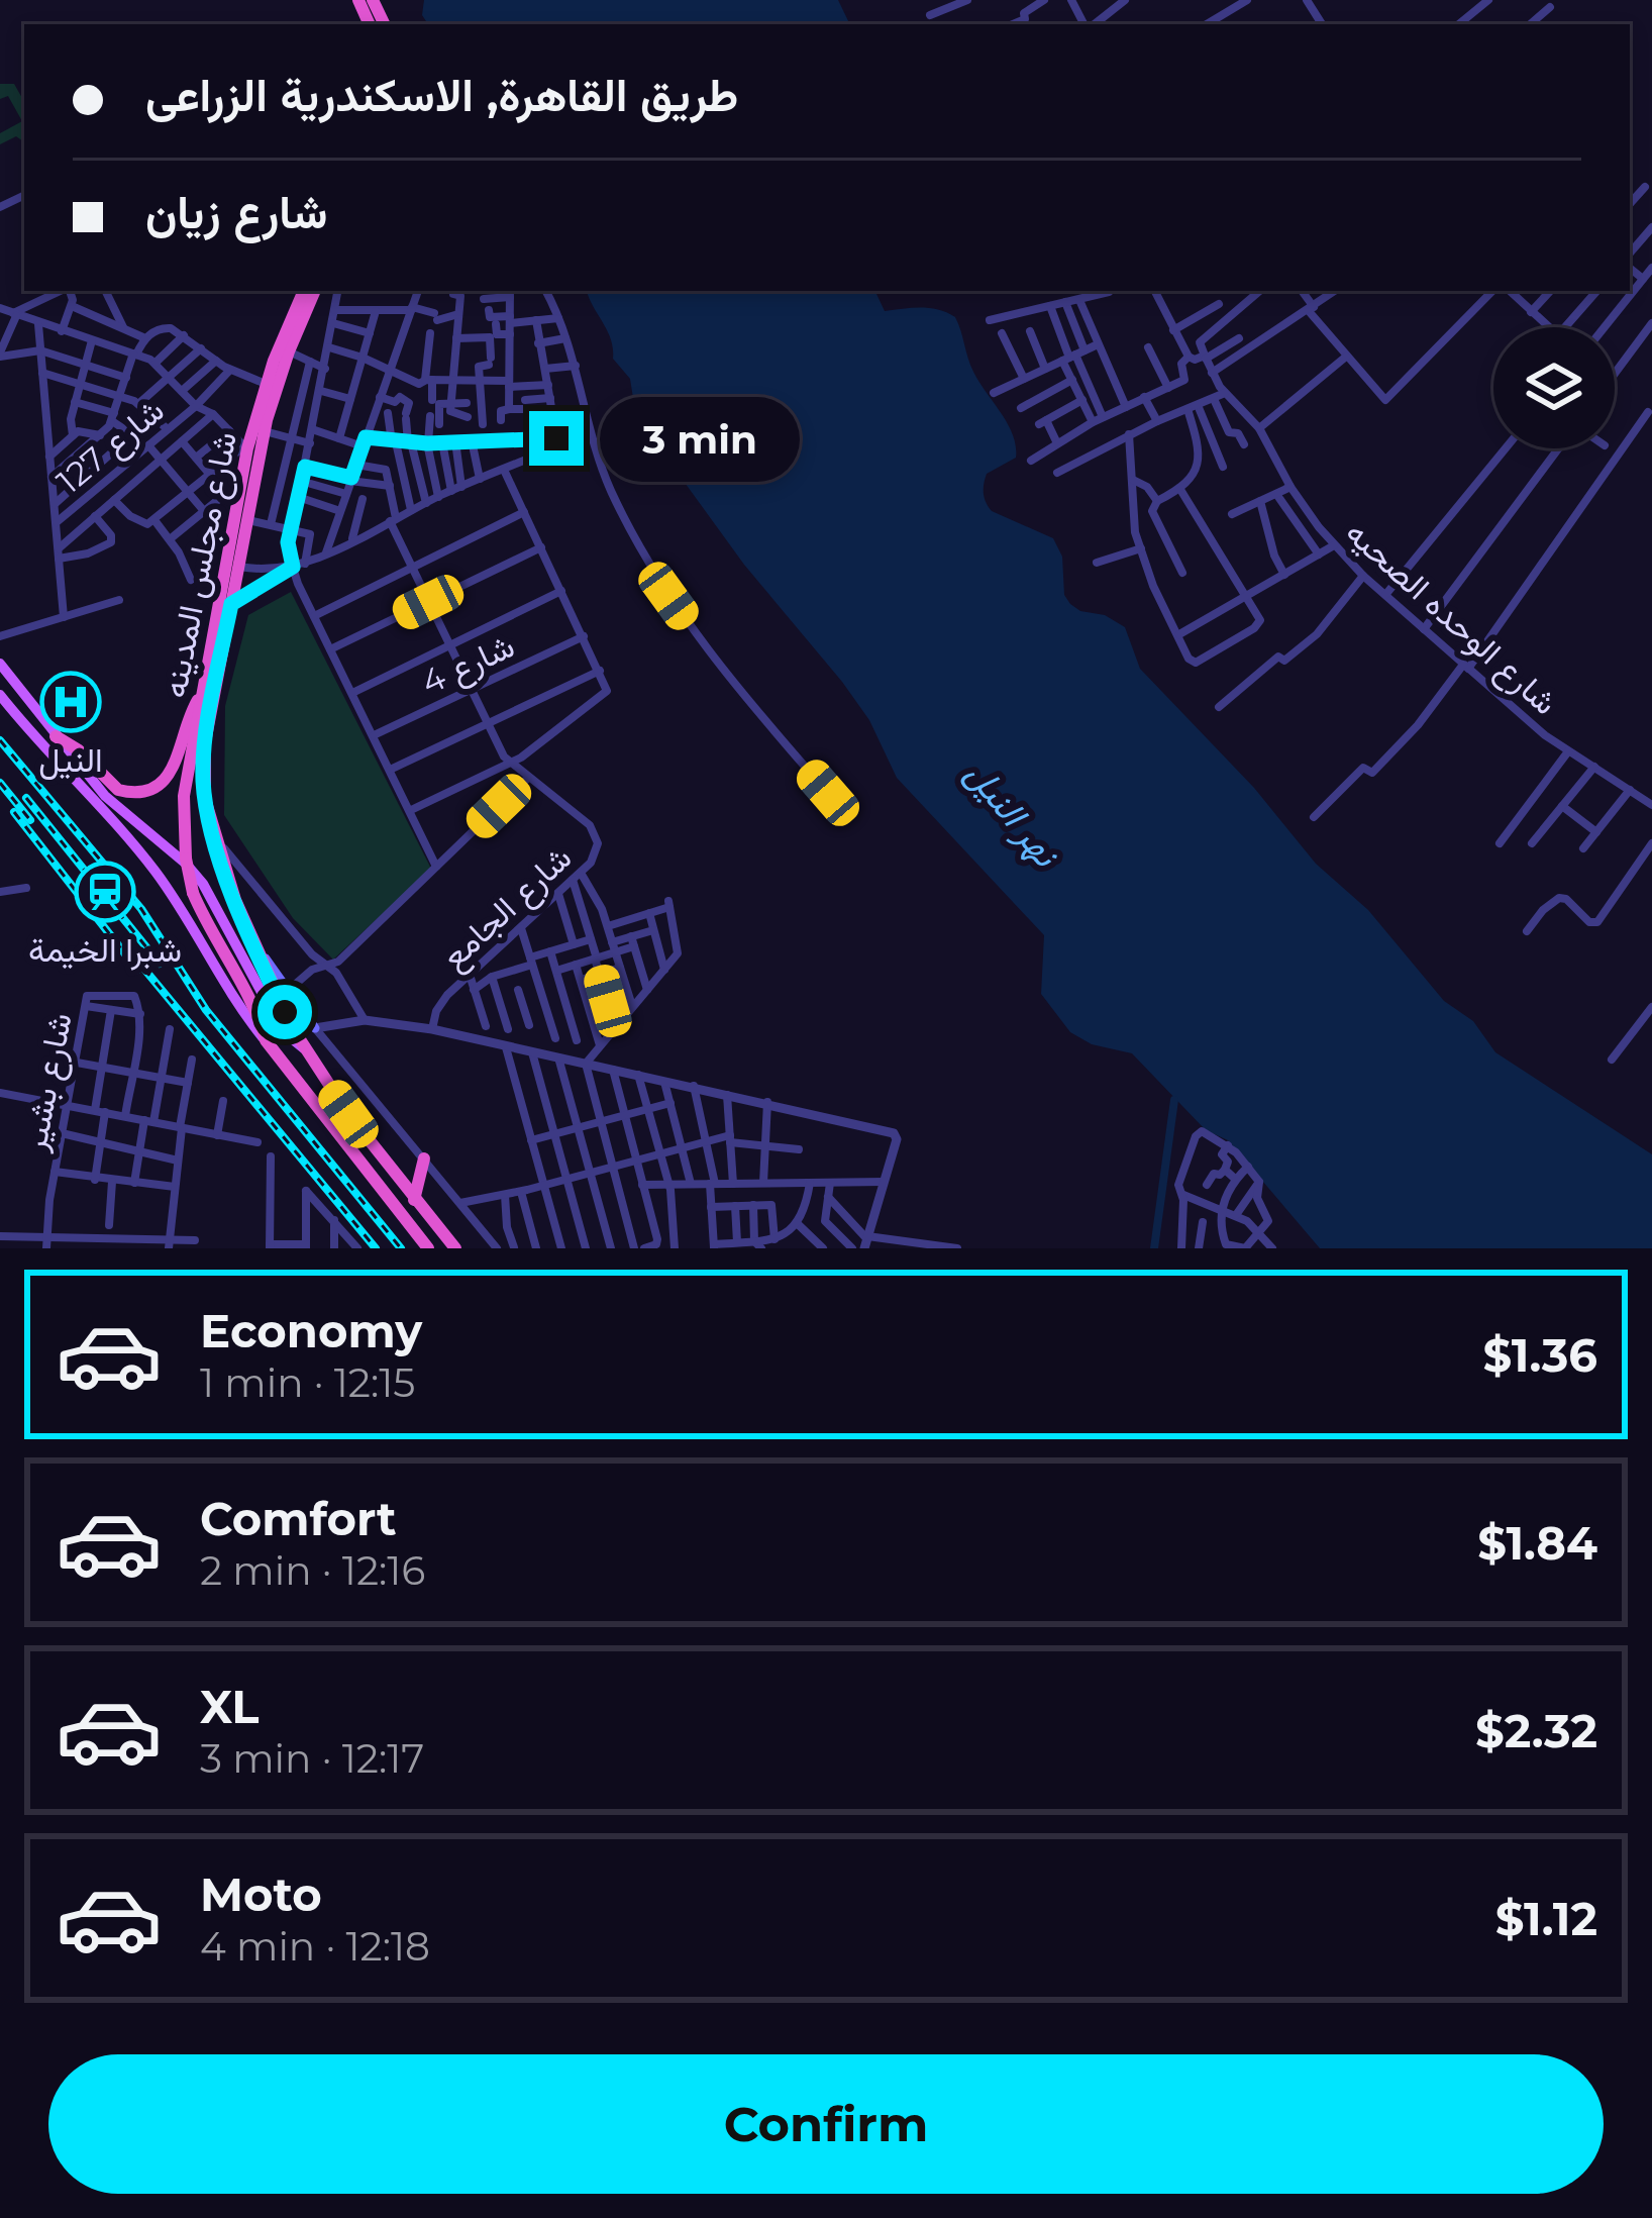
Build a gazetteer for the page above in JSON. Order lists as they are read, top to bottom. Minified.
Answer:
{"streets":{"highway":["شارع مجلس المدينه"],"street":["شارع 127","شارع الوحده الصحيه","شارع 4","شارع الجامع","شارع بشير"]},"crossings":[["شارع 4","شارع الجامع"]],"water":["نهر النيل"],"places":{"hospital":["النيل"],"station":["شبرا الخيمة"]},"page":{"banner":["طريق القاهرة, الاسكندرية الزراعى","شارع زيان"],"bubble":"3 min","list":[{"name":"Economy","note":"1 min · 12:15","value":"$1.36"},{"name":"Comfort","note":"2 min · 12:16","value":"$1.84"},{"name":"XL","note":"3 min · 12:17","value":"$2.32"},{"name":"Moto","note":"4 min · 12:18","value":"$1.12"}],"buttons":"Confirm"}}
